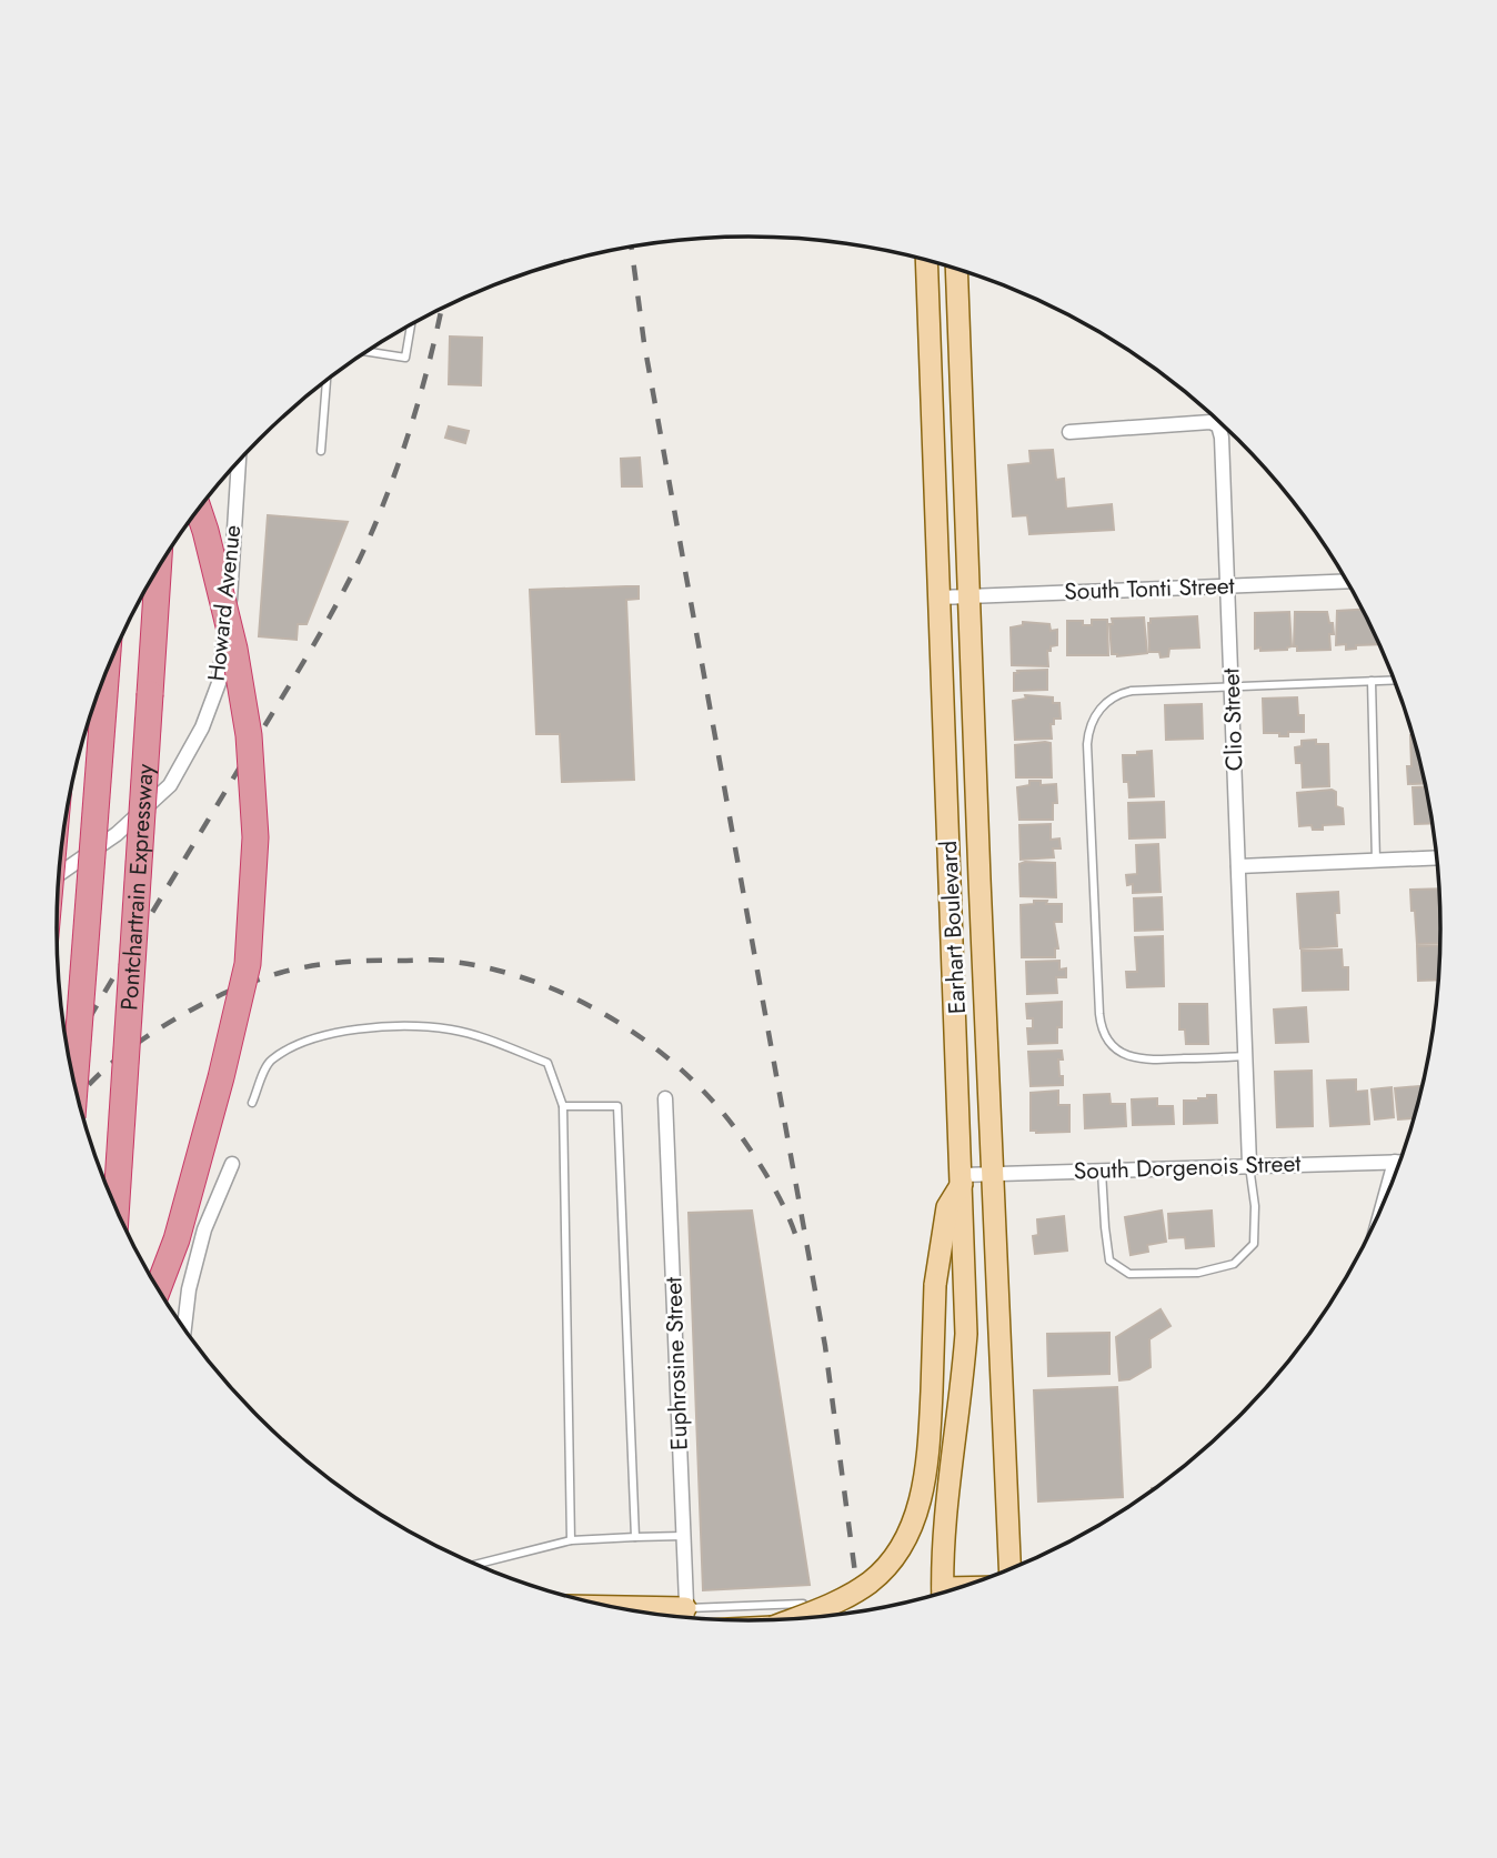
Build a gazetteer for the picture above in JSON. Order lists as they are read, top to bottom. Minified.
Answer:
{"streets":{"highway":["Pontchartrain Expressway"],"main road":["Earhart Boulevard"],"street":["South Tonti Street","Howard Avenue","Clio Street","South Dorgenois Street","Euphrosine Street"]},"crossings":[["South Tonti Street","Clio Street"],["South Tonti Street","Earhart Boulevard"],["Clio Street","South Dorgenois Street"],["Earhart Boulevard","South Dorgenois Street"]]}
